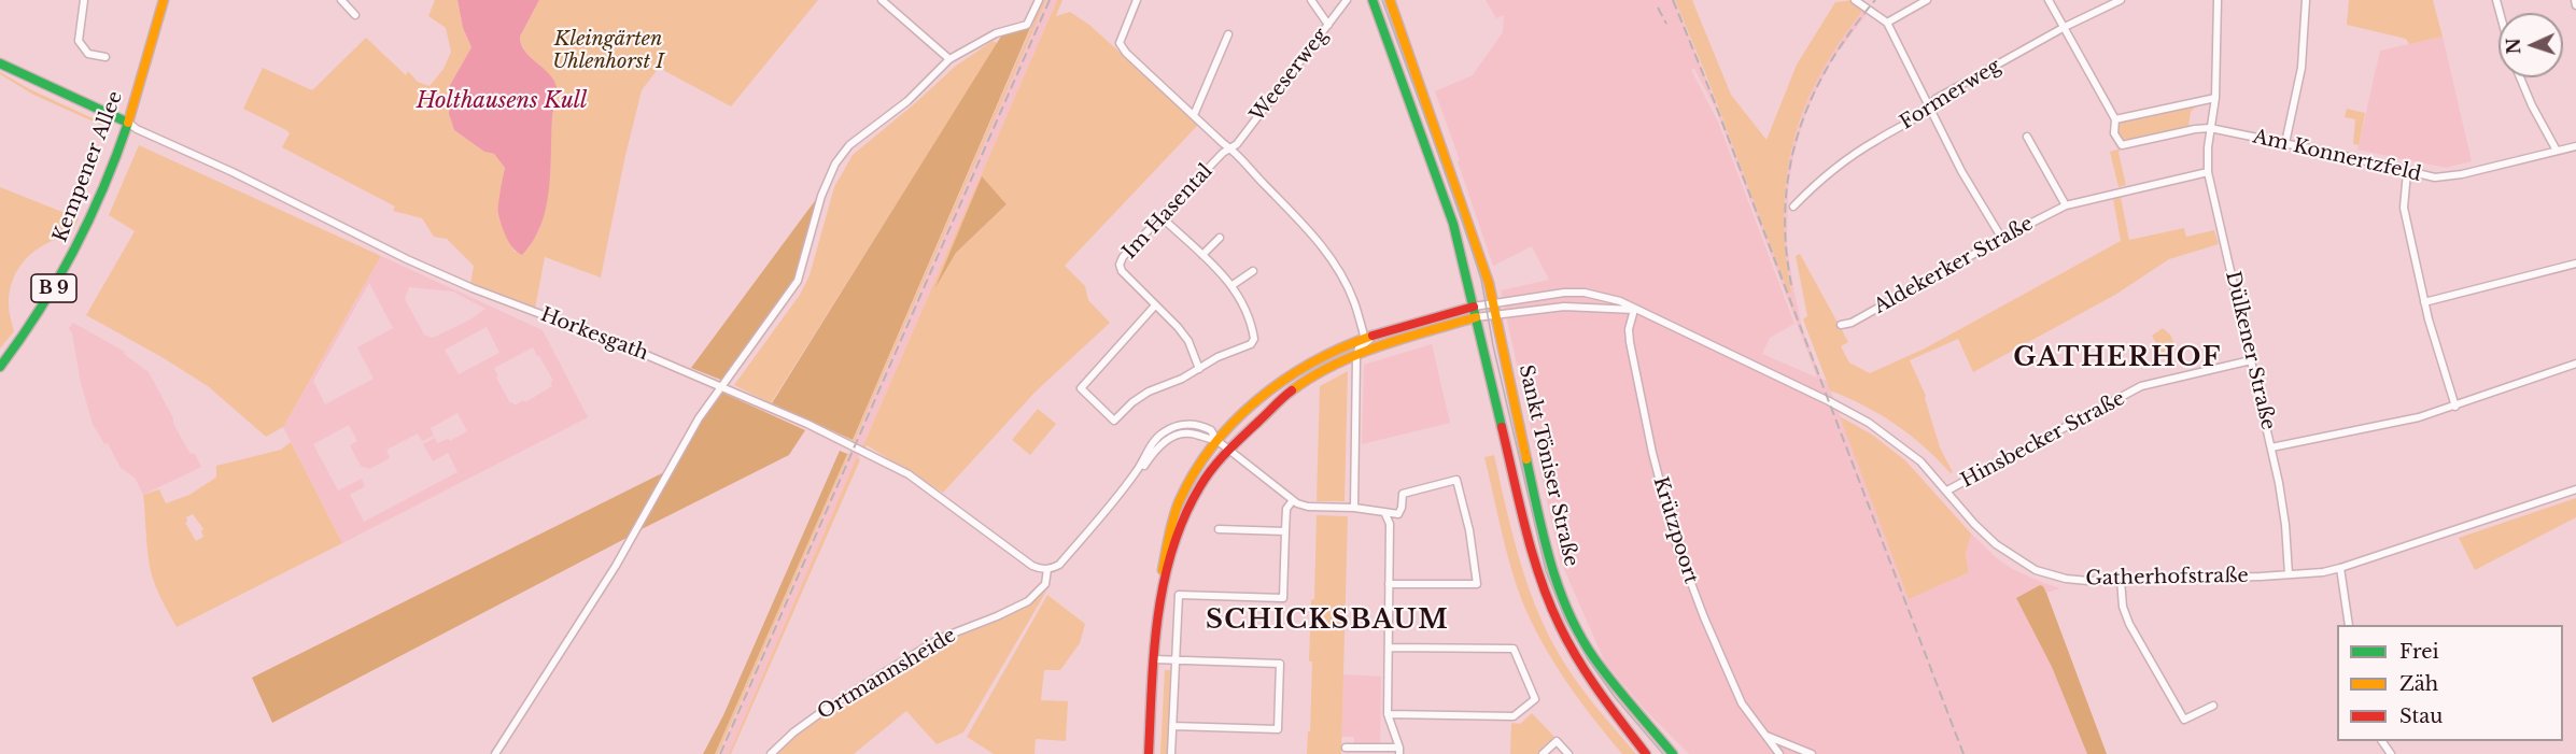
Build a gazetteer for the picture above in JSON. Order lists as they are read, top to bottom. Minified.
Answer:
{"streets":{"main road":["Kempener Allee","B 9","Sankt Töniser Straße"],"street":["Weeserweg","Formerweg","Am Konnertzfeld","Im Hasental","Aldekerker Straße","Horkesgath","Dülkener Straße","Hinsbecker Straße","Krützpoort","Gatherhofstraße","Ortmannsheide"]},"crossings":[["Weeserweg","Im Hasental"],["Am Konnertzfeld","Dülkener Straße"],["Kempener Allee","Horkesgath"],["Aldekerker Straße","Dülkener Straße"],["Horkesgath","Ortmannsheide"],["Dülkener Straße","Hinsbecker Straße"],["Dülkener Straße","Gatherhofstraße"],["Hinsbecker Straße","Gatherhofstraße"],["Sankt Töniser Straße","Gatherhofstraße"],["Krützpoort","Gatherhofstraße"]],"districts":["GATHERHOF","SCHICKSBAUM"],"water":["Holthausens Kull"],"parks":["Kleingärten Uhlenhorst I"],"legend":["Frei","Zäh","Stau"],"north":"left"}
